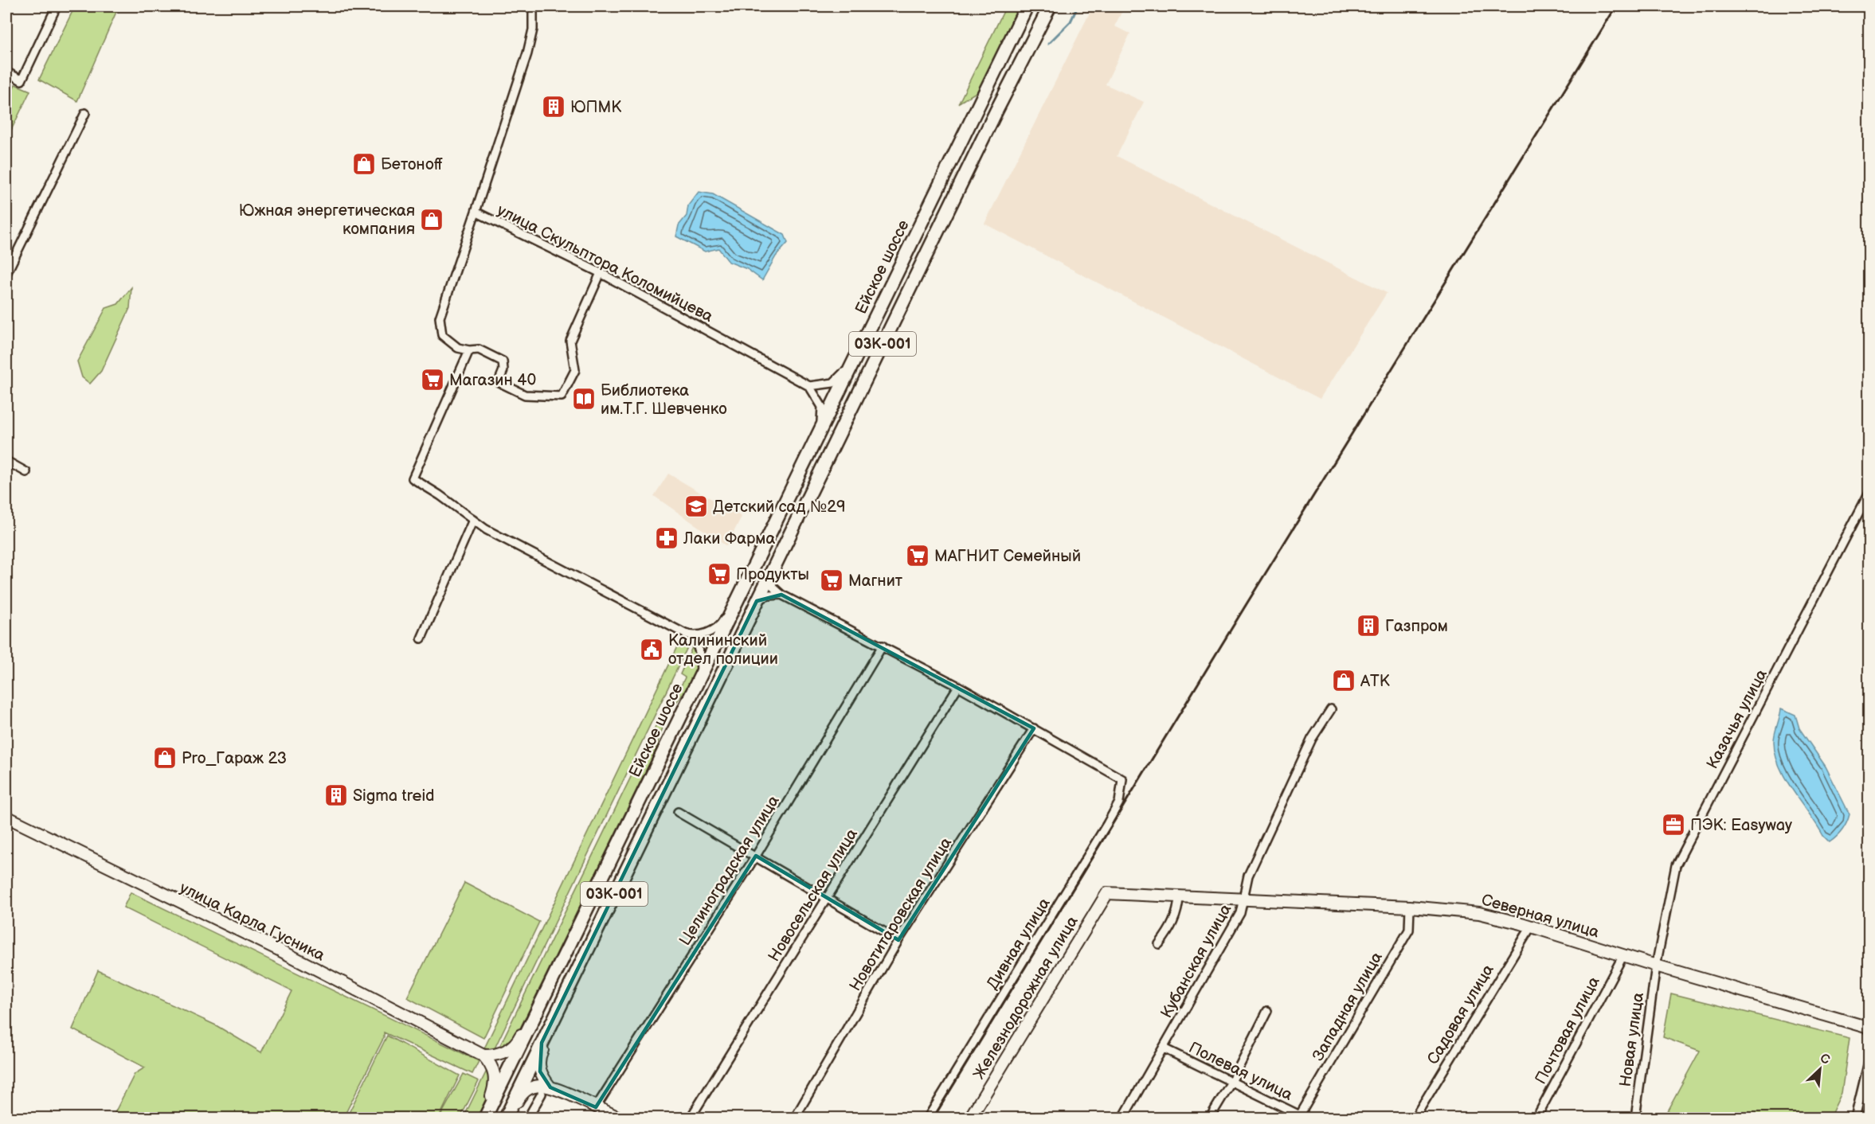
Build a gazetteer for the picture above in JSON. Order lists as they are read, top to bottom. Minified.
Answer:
{"streets":{"main road":["Ейское шоссе","03К-001"],"street":["улица Скульптора Коломийцева","Казачья улица","Целиноградская улица","Новосельская улица","Новотитаровская улица","Северная улица","улица Карла Гусника","Дивная улица","Кубанская улица","Железнодорожная улица","Западная улица","Садовая улица","Почтовая улица","Новая улица","Полевая улица"]},"crossings":[["Казачья улица","Северная улица"],["Казачья улица","Новая улица"],["Новотитаровская улица","Дивная улица"],["Северная улица","Кубанская улица"],["Северная улица","Железнодорожная улица"],["Северная улица","Западная улица"],["Северная улица","Садовая улица"],["Северная улица","Почтовая улица"],["Северная улица","Новая улица"],["Кубанская улица","Полевая улица"],["Западная улица","Полевая улица"]],"places":{"building":["ЮПМК","Газпром","Sigma treid"],"shop":["Бетонoff","Южная энергетическая компания","АТК","Pro_Гараж 23"],"supermarket":["Магазин 40","МАГНИТ Семейный","Продукты","Магнит"],"library":["Библиотека им.Т.Г. Шевченко"],"school or university":["Детский сад №29"],"pharmacy":["Лаки Фарма"],"public building":["Калининский отдел полиции"],"office":["ПЭК: Easyway"]},"north":"top right"}
